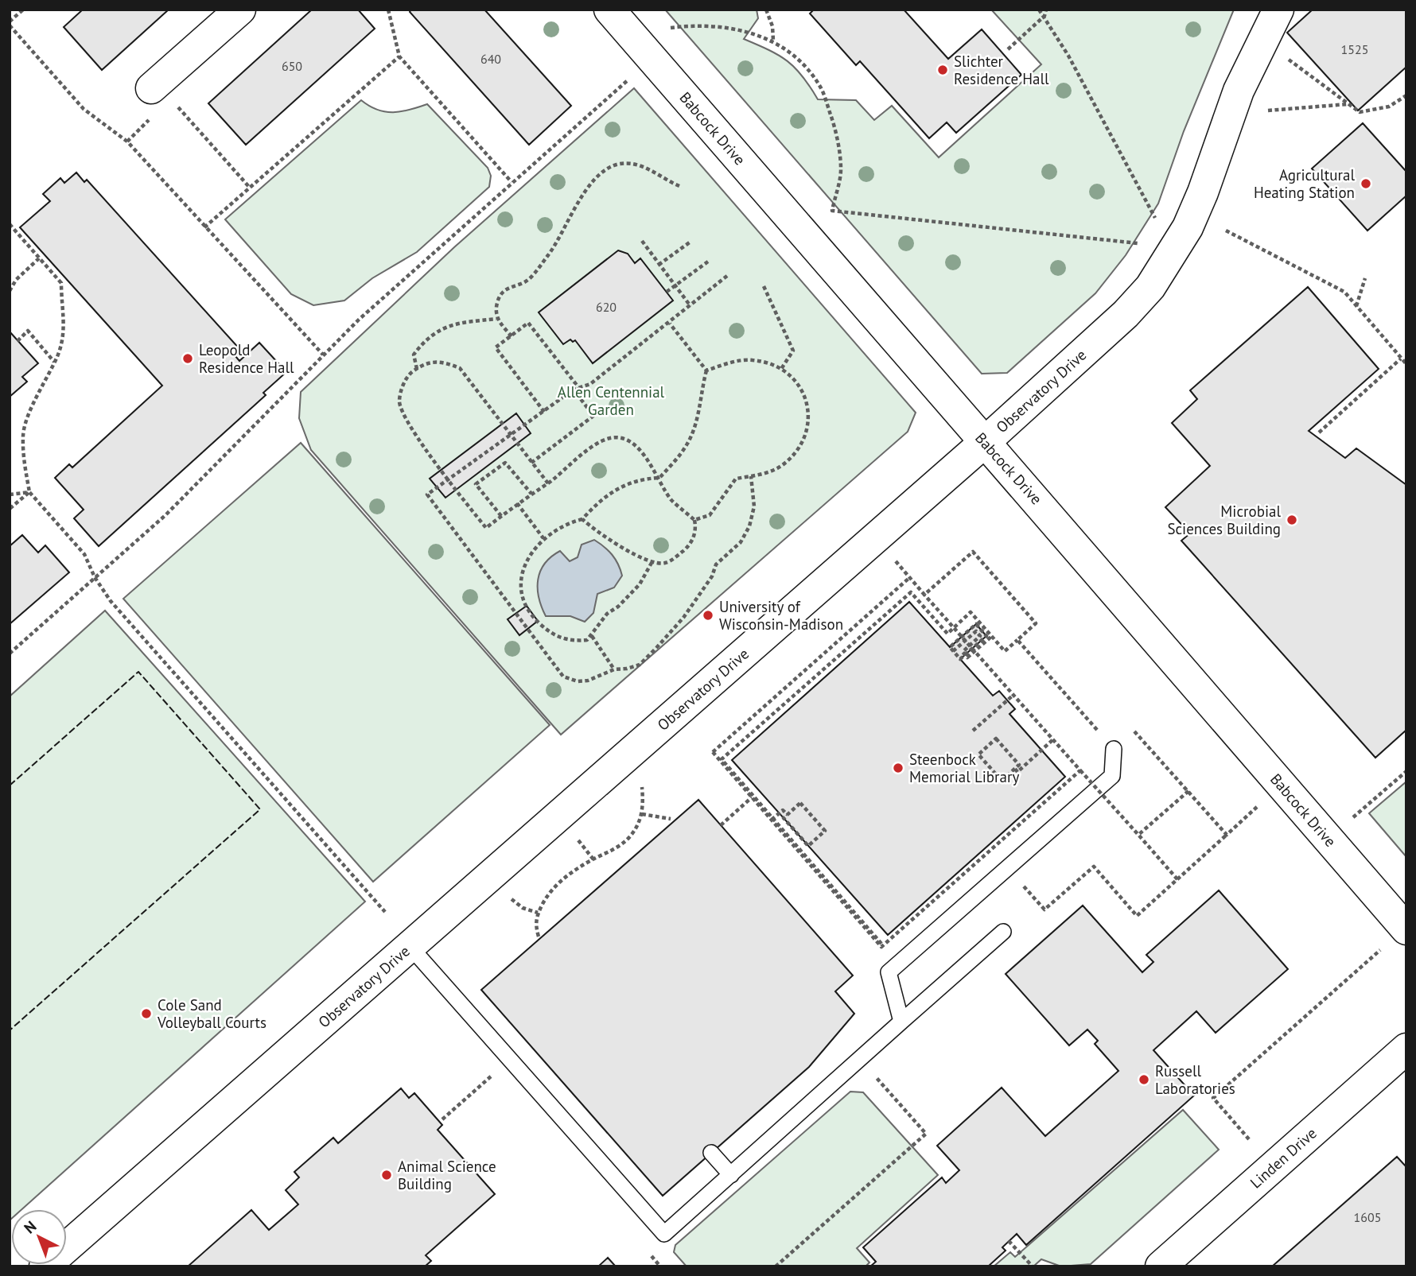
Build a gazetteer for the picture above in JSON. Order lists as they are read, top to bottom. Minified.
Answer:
{"streets":{"street":["Babcock Drive","Observatory Drive","Linden Drive"]},"crossings":[["Babcock Drive","Observatory Drive"]],"parks":["Allen Centennial Garden"],"places":["Slichter Residence Hall","Agricultural Heating Station","Leopold Residence Hall","Microbial Sciences Building","University of Wisconsin-Madison","Steenbock Memorial Library","Cole Sand Volleyball Courts","Russell Laboratories","Animal Science Building"],"house_numbers":["1525","640","650","620","1605"],"north":"top left"}
